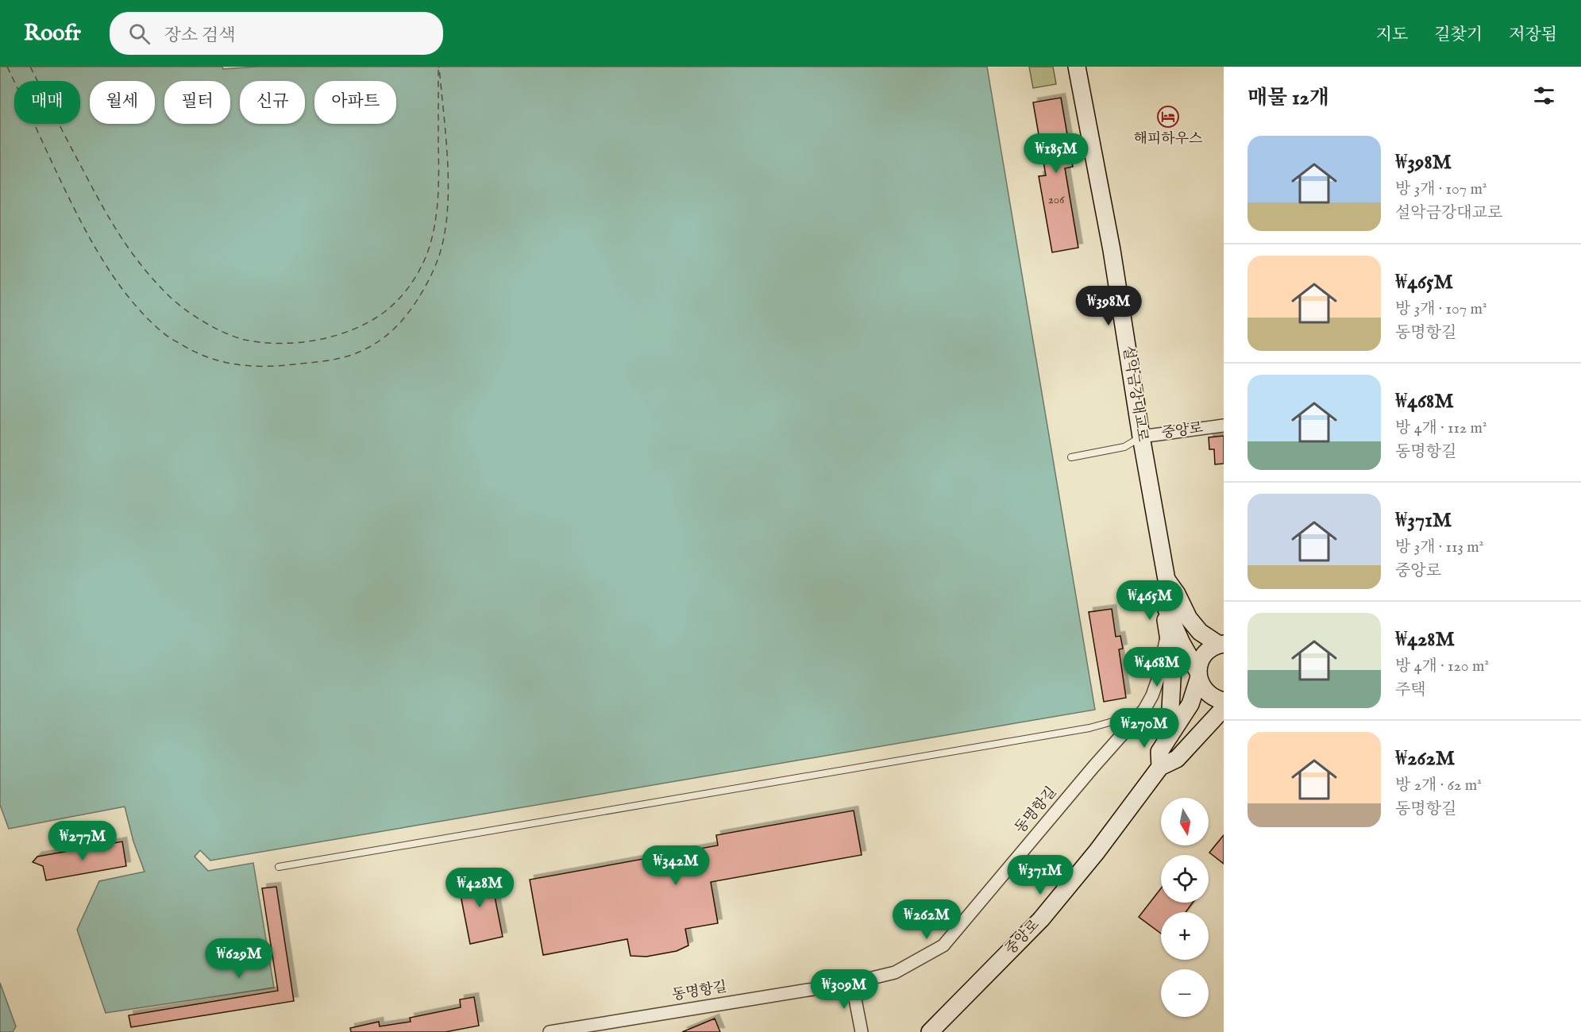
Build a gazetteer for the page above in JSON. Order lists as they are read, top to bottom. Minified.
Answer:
{"streets":{"street":["설악금강대교로","중앙로","동명항길"]},"crossings":[["설악금강대교로","중앙로"]],"places":{"hotel":["해피하우스"]},"house_numbers":["206"],"north":"bottom","page":{"header":"Roofr","search":"장소 검색","nav":["지도","길찾기","저장됨"],"heading":"매물 12개","chip":["매매","월세","필터","신규","아파트"],"list":[{"name":"₩398M","note":"방 3개 · 107 m² · 설악금강대교로"},{"name":"₩465M","note":"방 3개 · 107 m² · 동명항길"},{"name":"₩468M","note":"방 4개 · 112 m² · 동명항길"},{"name":"₩371M","note":"방 3개 · 113 m² · 중앙로"},{"name":"₩428M","note":"방 4개 · 120 m² · 주택"},{"name":"₩262M","note":"방 2개 · 62 m² · 동명항길"}],"price":["₩185M","₩398M","₩465M","₩468M","₩270M","₩277M","₩342M","₩371M","₩428M","₩262M","₩629M","₩309M"],"map_buttons":["+","−"]}}
